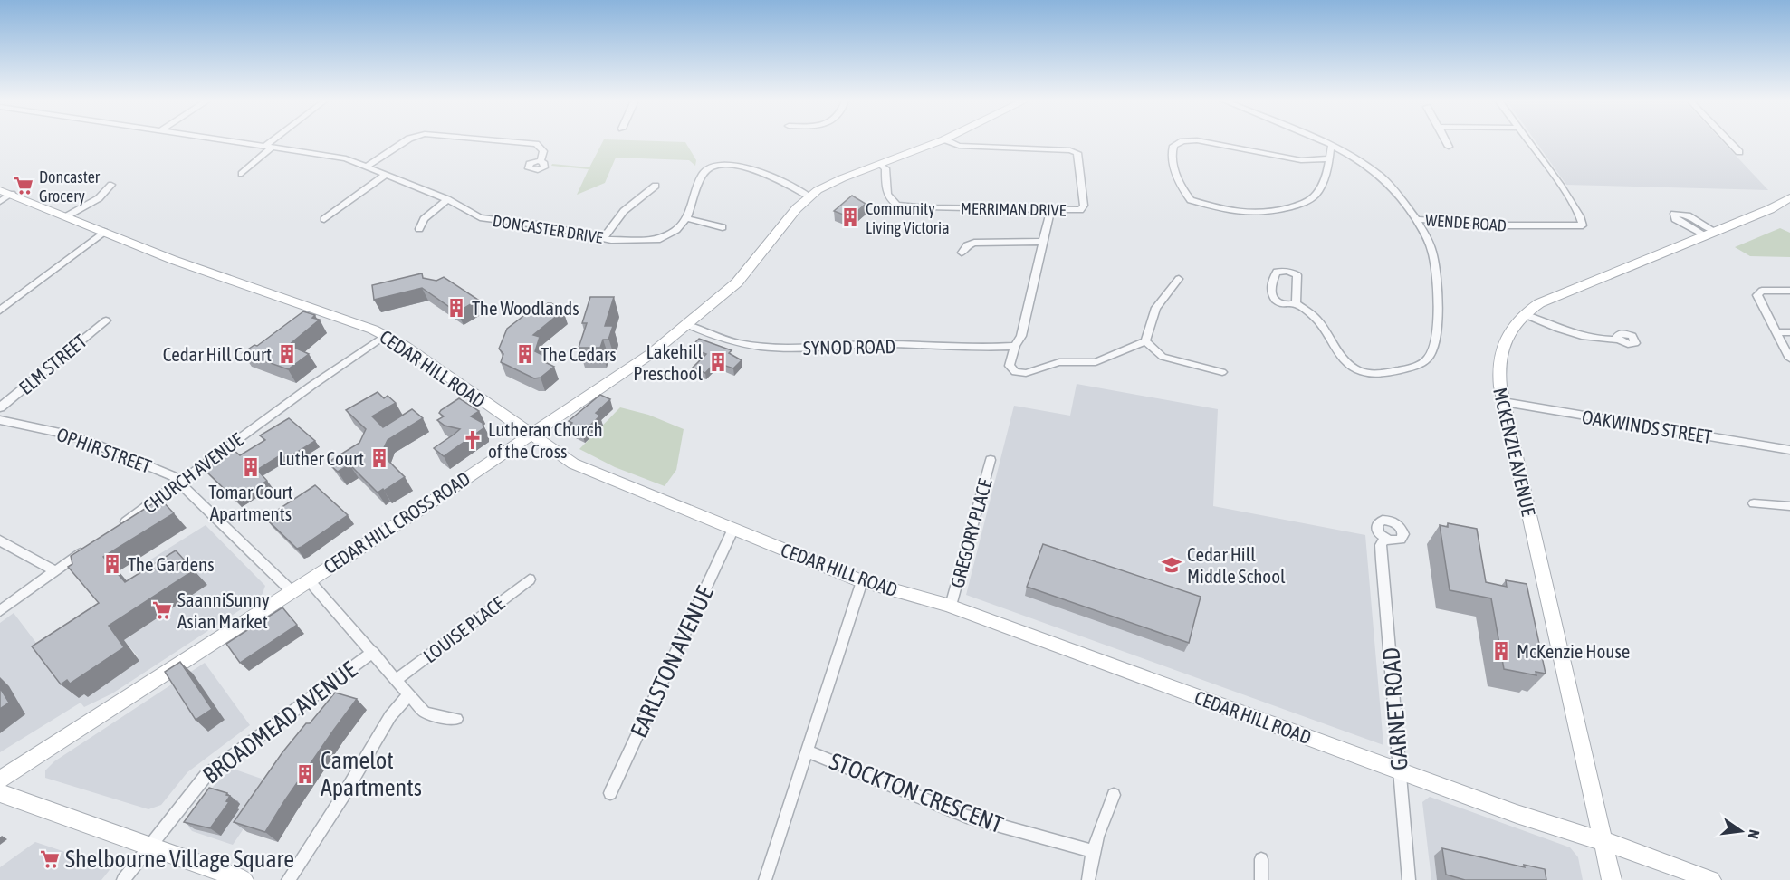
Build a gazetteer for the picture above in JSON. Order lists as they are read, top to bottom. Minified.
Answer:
{"streets":{"main road":["CEDAR HILL ROAD","MCKENZIE AVENUE","CEDAR HILL CROSS ROAD"],"street":["MERRIMAN DRIVE","WENDE ROAD","DONCASTER DRIVE","SYNOD ROAD","ELM STREET","OAKWINDS STREET","OPHIR STREET","CHURCH AVENUE","GREGORY PLACE","LOUISE PLACE","EARLSTON AVENUE","GARNET ROAD","BROADMEAD AVENUE","STOCKTON CRESCENT"]},"crossings":[["MERRIMAN DRIVE","CEDAR HILL CROSS ROAD"],["SYNOD ROAD","CEDAR HILL CROSS ROAD"],["CEDAR HILL ROAD","MCKENZIE AVENUE"],["CEDAR HILL ROAD","CHURCH AVENUE"],["CEDAR HILL ROAD","CEDAR HILL CROSS ROAD"],["CEDAR HILL ROAD","GREGORY PLACE"],["CEDAR HILL ROAD","EARLSTON AVENUE"],["CEDAR HILL ROAD","GARNET ROAD"],["OAKWINDS STREET","MCKENZIE AVENUE"],["OPHIR STREET","CHURCH AVENUE"],["OPHIR STREET","CEDAR HILL CROSS ROAD"]],"places":{"supermarket":["Doncaster Grocery","SaanniSunny Asian Market","Shelbourne Village Square"],"building":["Community Living Victoria","The Woodlands","Cedar Hill Court","The Cedars","Lakehill Preschool","Luther Court","Tomar Court Apartments","The Gardens","McKenzie House","Camelot Apartments"],"church":["Lutheran Church of the Cross"],"school or university":["Cedar Hill Middle School"]},"north":"right"}
